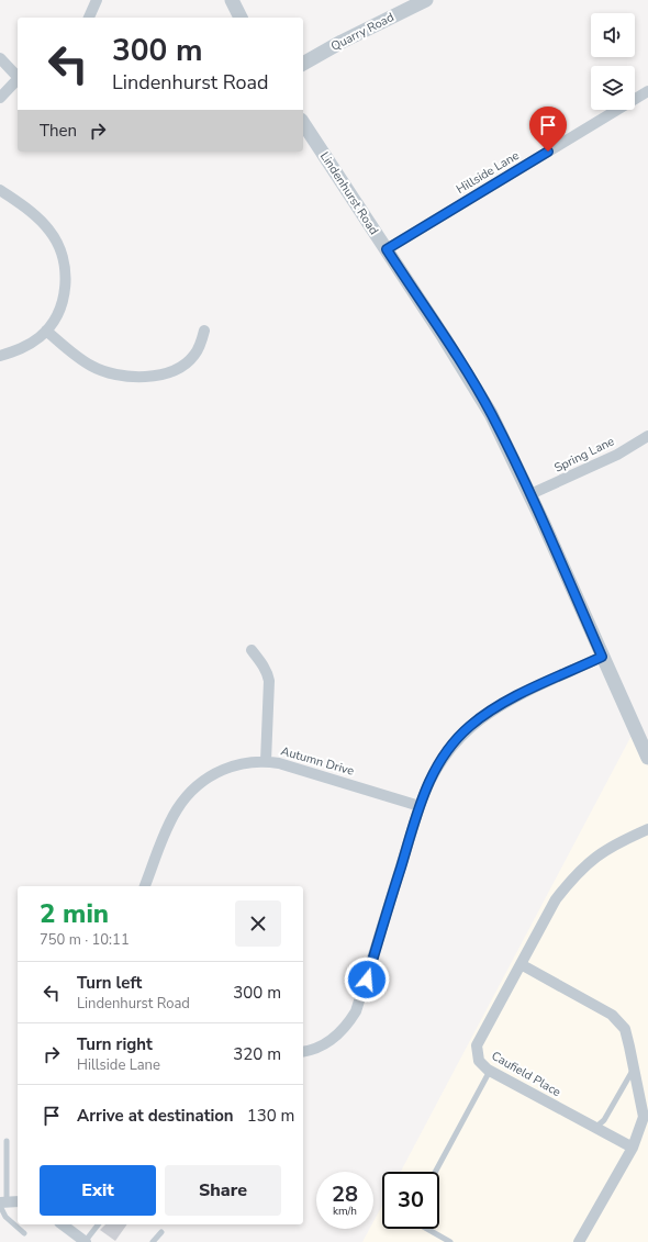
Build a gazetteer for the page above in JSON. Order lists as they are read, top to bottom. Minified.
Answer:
{"streets":{"street":["Quarry Road","Hillside Lane","Lindenhurst Road","Spring Lane","Autumn Drive","Caufield Place"]},"crossings":[["Hillside Lane","Lindenhurst Road"],["Lindenhurst Road","Spring Lane"]],"page":{"turn":["300 m","Lindenhurst Road"],"then":"Then","heading":["2 min","750 m · 10:11"],"list":[{"name":"Turn left","note":"Lindenhurst Road","value":"300 m"},{"name":"Turn right","note":"Hillside Lane","value":"320 m"},{"name":"Arrive at destination","value":"130 m"}],"buttons":["Exit","Share"],"speed":"28 km/h","limit":"30"}}
